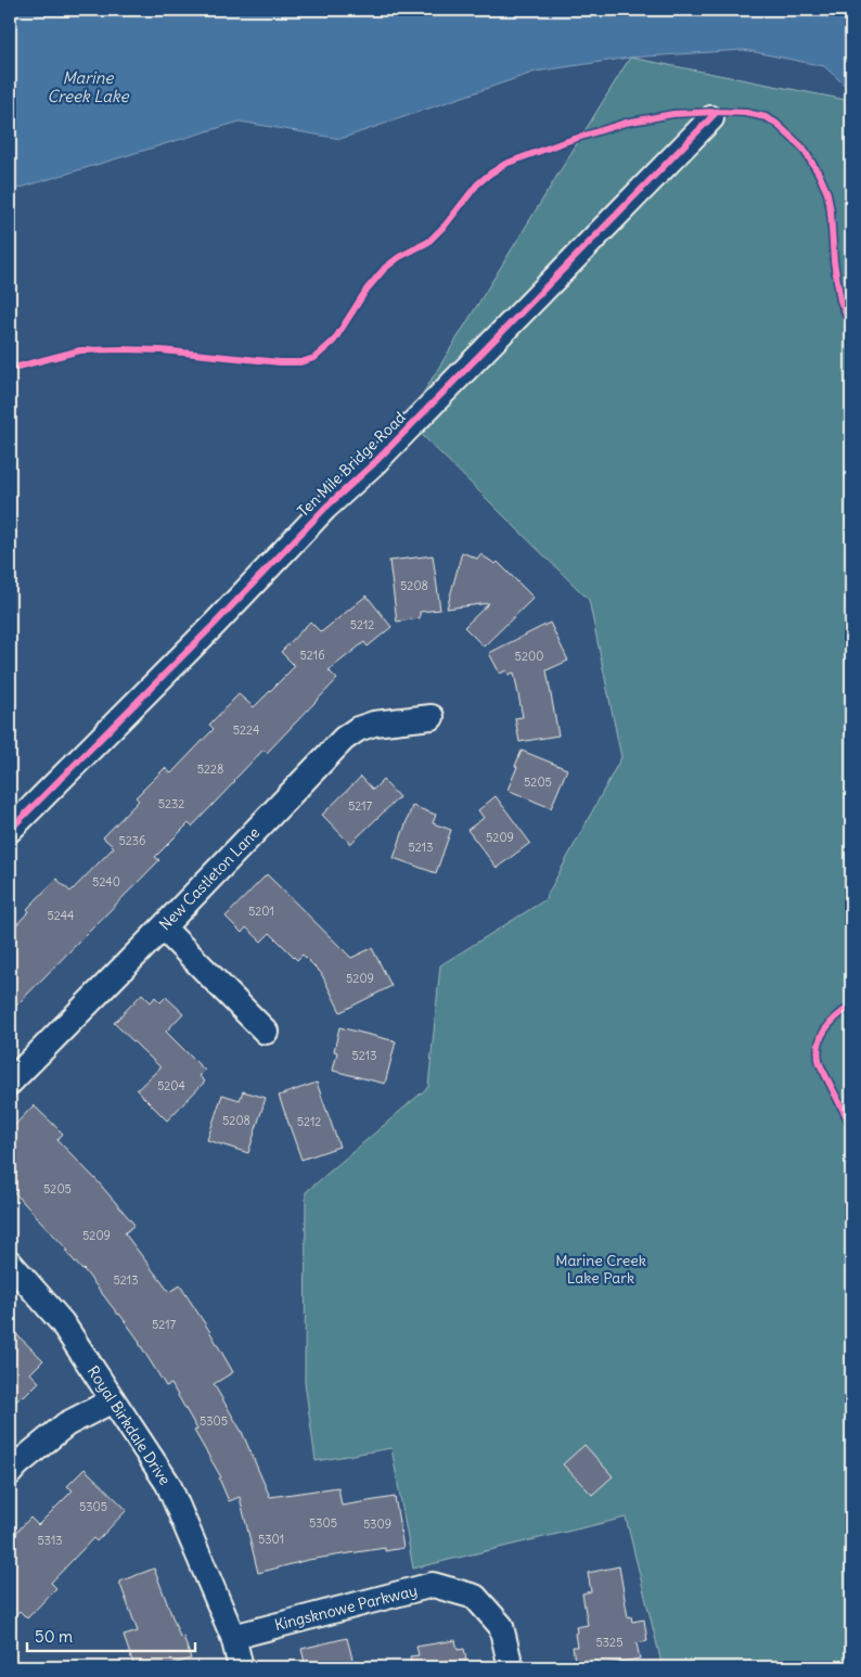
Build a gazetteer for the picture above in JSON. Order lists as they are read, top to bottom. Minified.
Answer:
{"streets":{"street":["Ten Mile Bridge Road","New Castleton Lane","Royal Birkdale Drive","Kingsknowe Parkway"]},"crossings":[["Royal Birkdale Drive","Kingsknowe Parkway"]],"water":["Marine Creek Lake"],"parks":["Marine Creek Lake Park"],"house_numbers":["5208","5212","5216","5200","5224","5228","5205","5232","5217","5209","5236","5213","5240","5201","5244","5209","5213","5204","5208","5212","5205","5209","5213","5217","5305","5305","5305","5309","5301","5313","5325"],"scale_bar":"50 m"}
